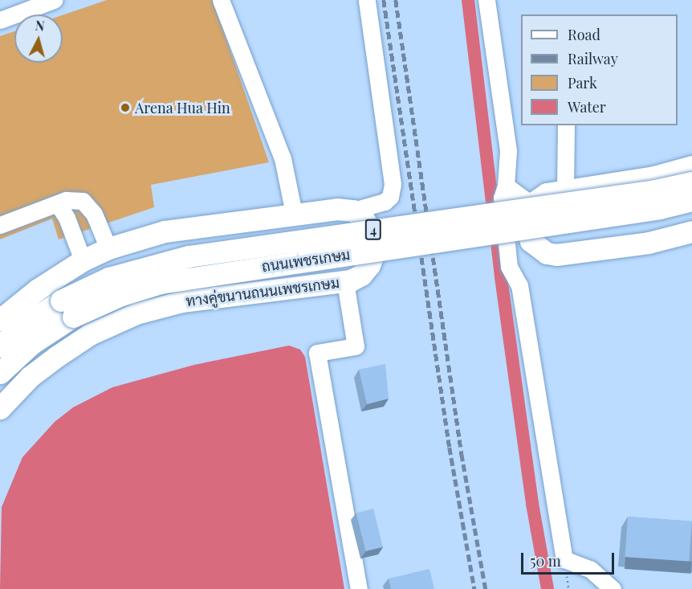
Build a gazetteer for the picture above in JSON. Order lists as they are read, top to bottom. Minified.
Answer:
{"streets":{"main road":["4","ถนนเพชรเกษม","ทางคู่ขนานถนนเพชรเกษม"]},"places":["Arena Hua Hin"],"legend":["Road","Railway","Park","Water"],"scale_bar":"50 m","north":"top"}
